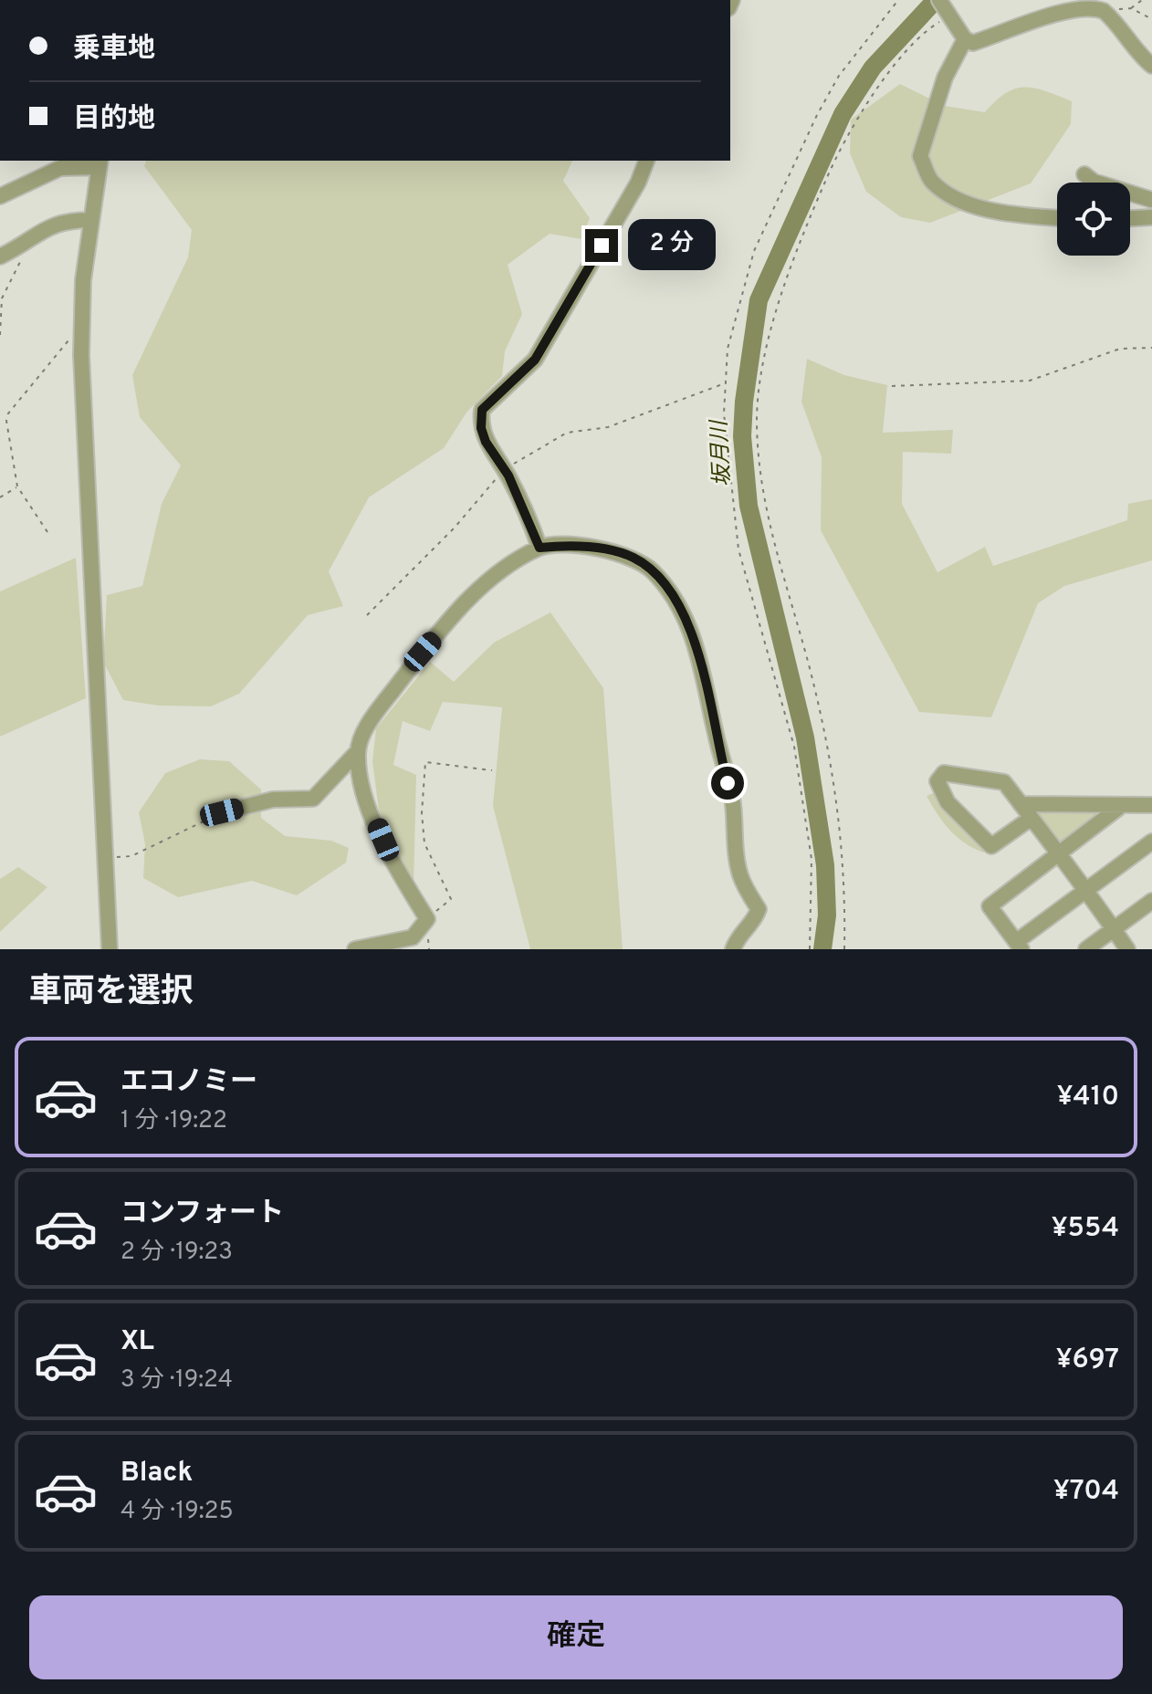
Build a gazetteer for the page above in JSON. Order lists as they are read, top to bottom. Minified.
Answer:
{"water":["坂月川"],"page":{"banner":["乗車地","目的地"],"bubble":"2 分","heading":"車両を選択","list":[{"name":"エコノミー","note":"1 分 · 19:22","value":"¥410"},{"name":"コンフォート","note":"2 分 · 19:23","value":"¥554"},{"name":"XL","note":"3 分 · 19:24","value":"¥697"},{"name":"Black","note":"4 分 · 19:25","value":"¥704"}],"buttons":"確定"}}
